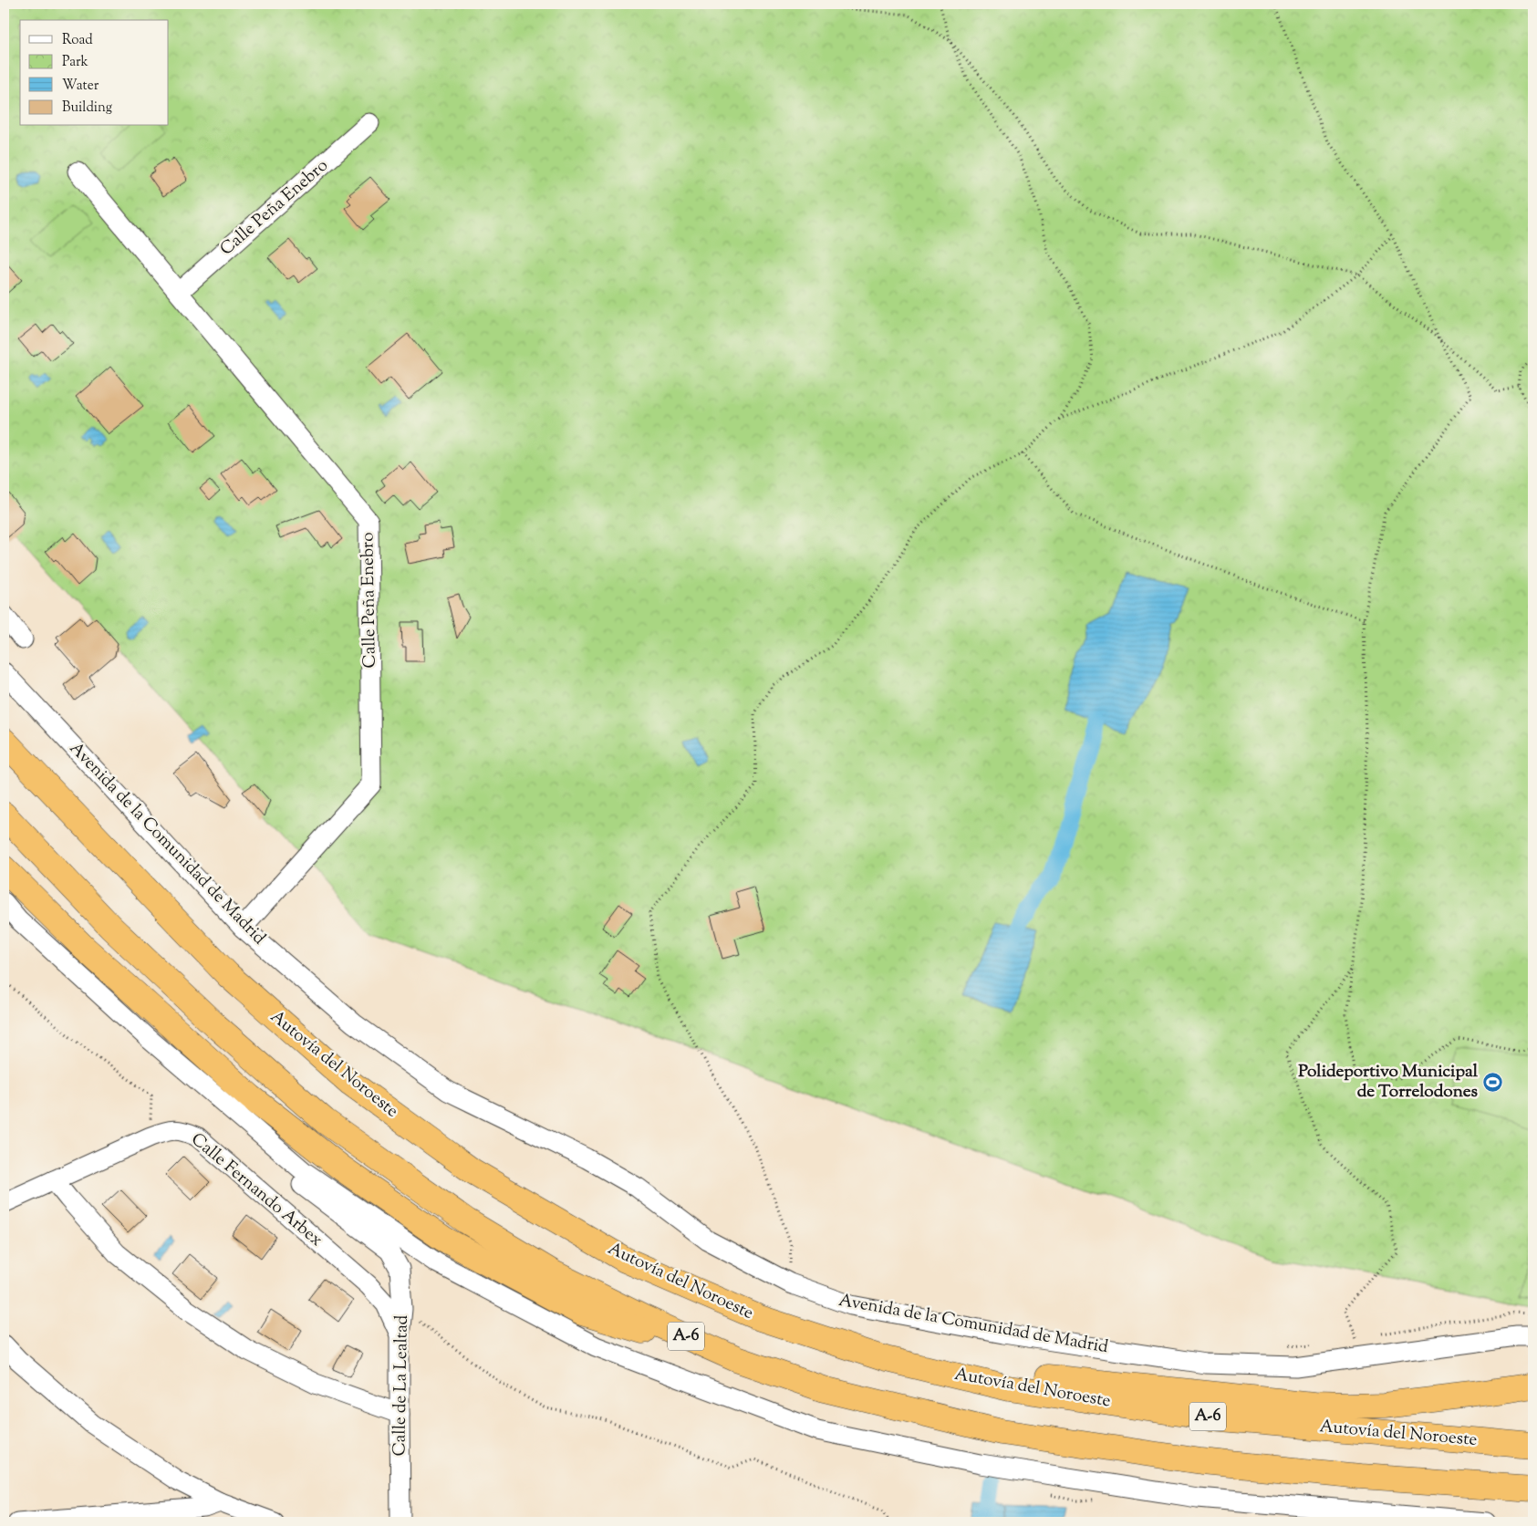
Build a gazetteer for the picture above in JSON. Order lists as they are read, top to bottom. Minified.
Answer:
{"streets":{"highway":["Autovía del Noroeste","A-6"],"street":["Calle Peña Enebro","Avenida de la Comunidad de Madrid","Calle Fernando Arbex","Calle de La Lealtad"]},"crossings":[["Calle Peña Enebro","Avenida de la Comunidad de Madrid"],["Calle Fernando Arbex","Calle de La Lealtad"]],"places":{"sports":["Polideportivo Municipal de Torrelodones"]},"legend":["Road","Park","Water","Building"]}
